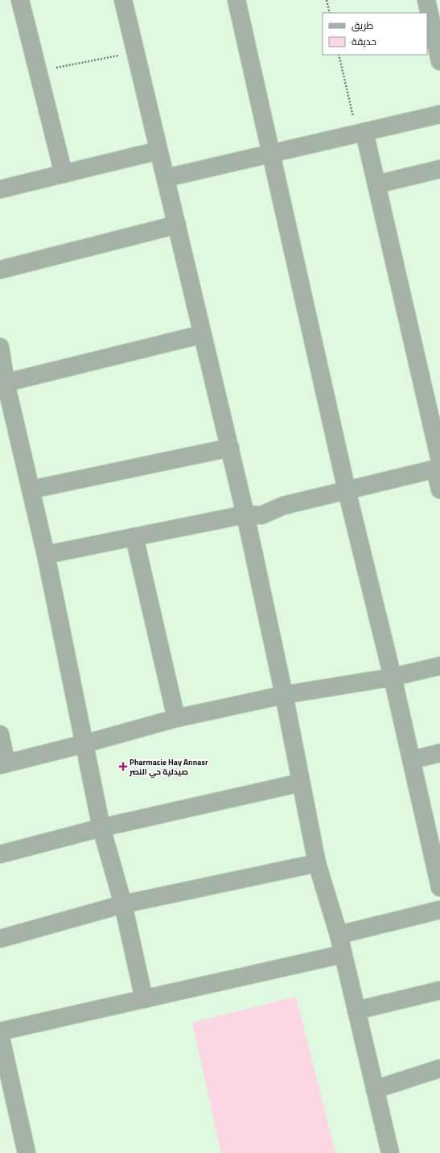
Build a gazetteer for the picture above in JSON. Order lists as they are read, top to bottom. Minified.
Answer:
{"places":{"health":["Pharmacie Hay Annasr صيدلية حي النصر"]},"legend":["طريق","حديقة"]}
